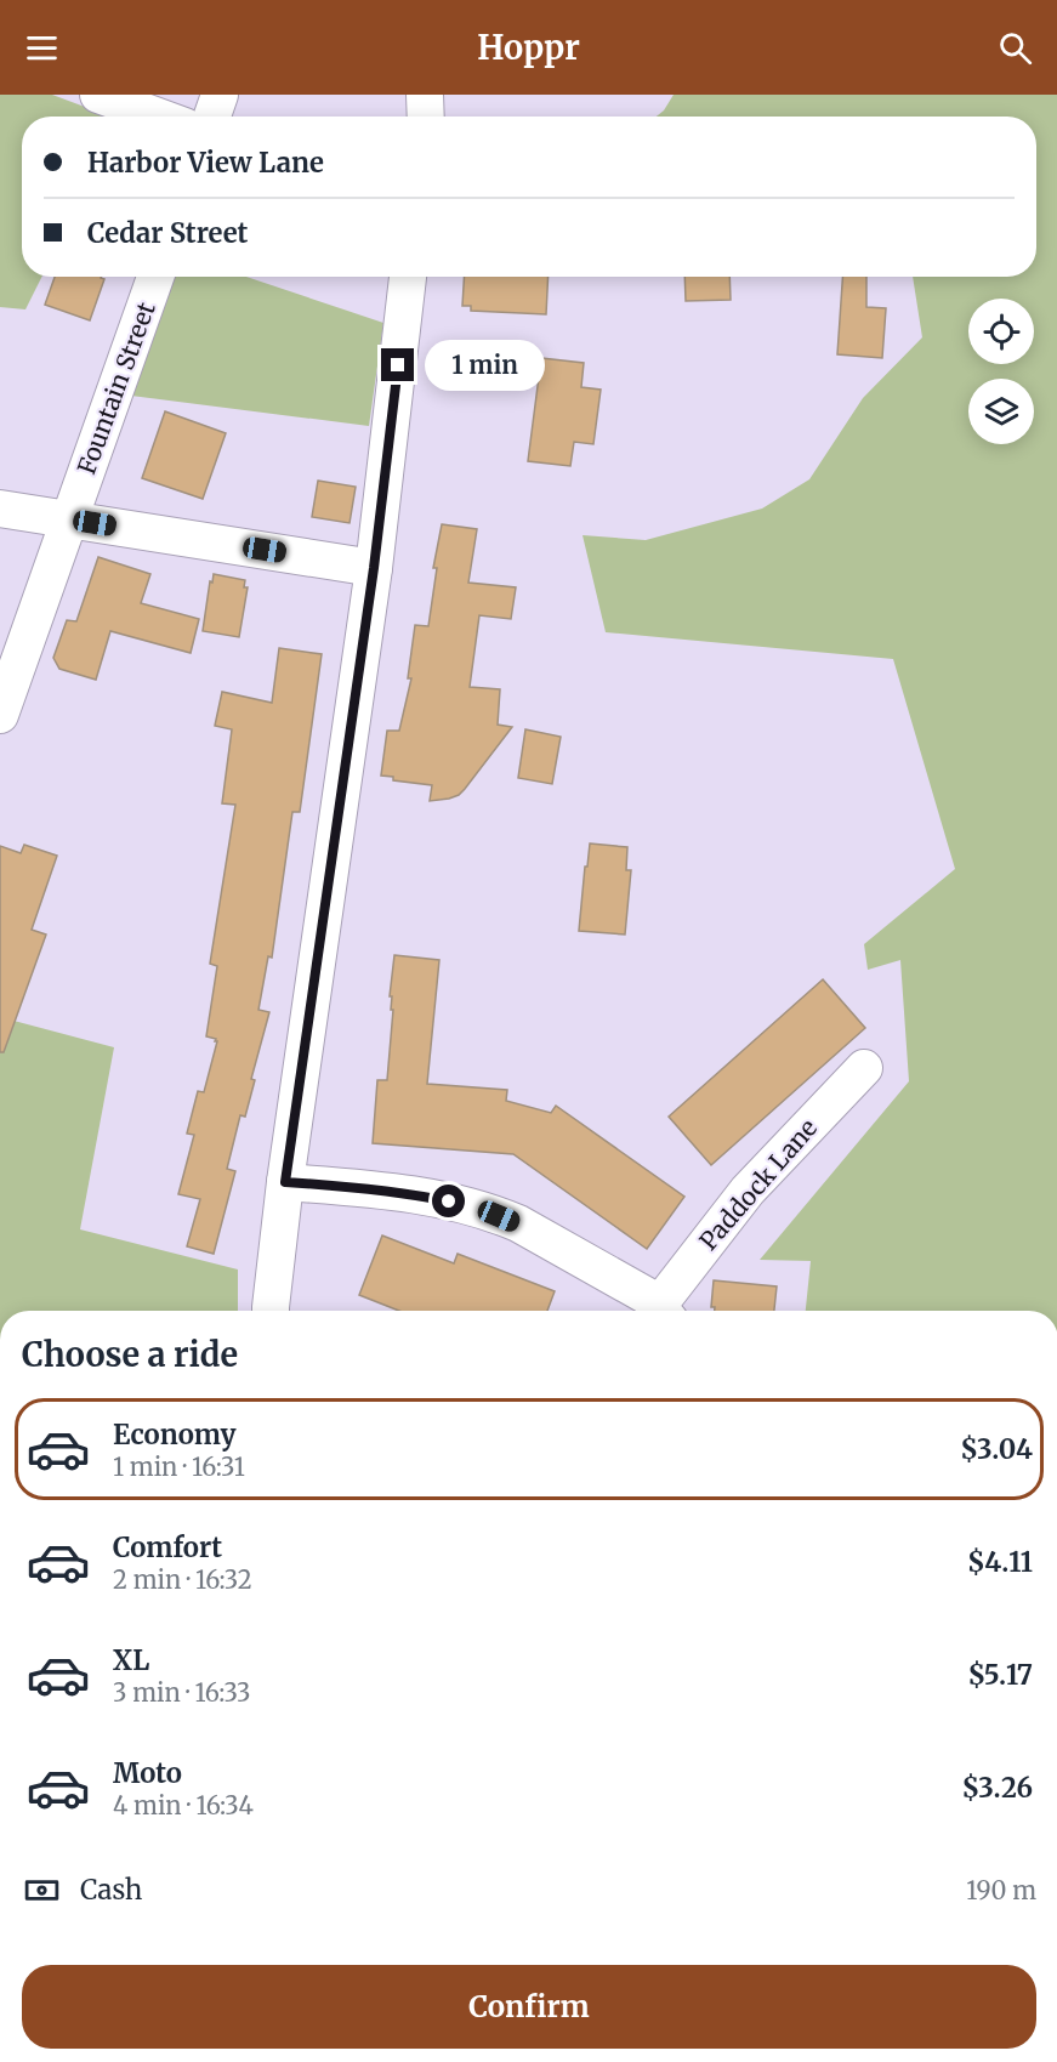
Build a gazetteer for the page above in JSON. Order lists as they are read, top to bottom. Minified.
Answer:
{"streets":{"street":["Fountain Street","Paddock Lane"]},"page":{"header":"Hoppr","banner":["Harbor View Lane","Cedar Street"],"bubble":"1 min","heading":"Choose a ride","list":[{"name":"Economy","note":"1 min · 16:31","value":"$3.04"},{"name":"Comfort","note":"2 min · 16:32","value":"$4.11"},{"name":"XL","note":"3 min · 16:33","value":"$5.17"},{"name":"Moto","note":"4 min · 16:34","value":"$3.26"}],"pay":["Cash","190 m"],"buttons":"Confirm"}}
